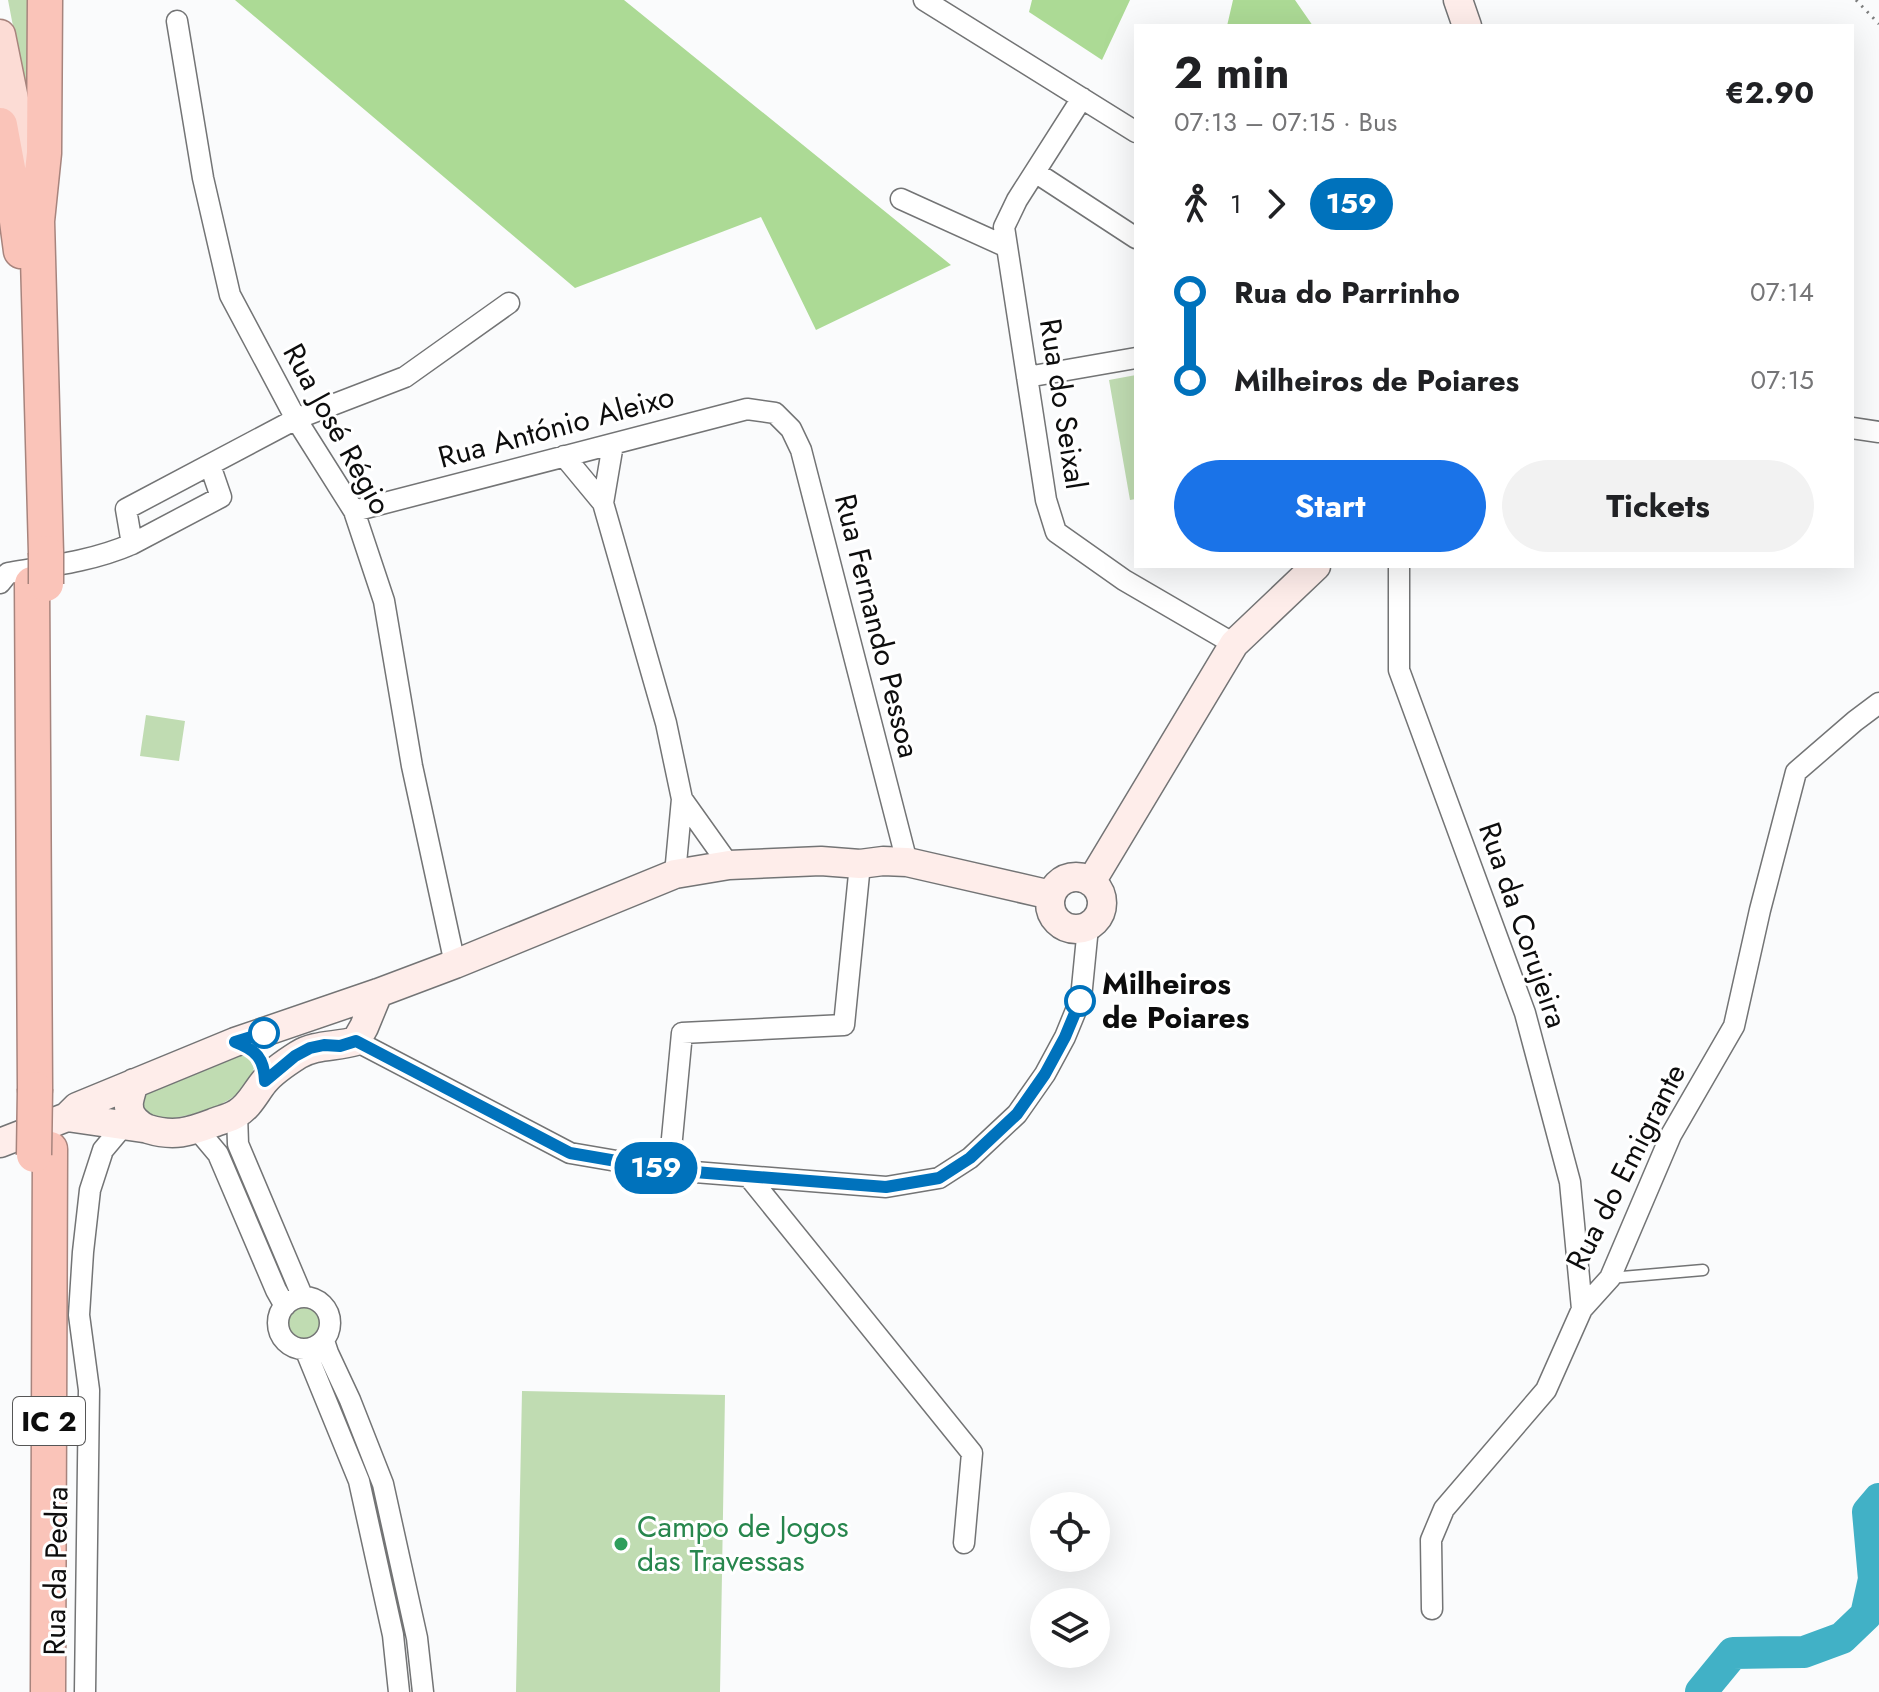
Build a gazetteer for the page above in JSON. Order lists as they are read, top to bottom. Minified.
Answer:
{"streets":{"highway":["IC 2"],"street":["Rua do Seixal","Rua António Aleixo","Rua José Régio","Rua Fernando Pessoa","Rua da Corujeira","Rua do Emigrante","Rua da Pedra"]},"crossings":[["Rua António Aleixo","Rua José Régio"],["Rua António Aleixo","Rua Fernando Pessoa"],["Rua da Corujeira","Rua do Emigrante"]],"places":["Milheiros de Poiares","Campo de Jogos das Travessas"],"lines":["bus line 159"],"page":{"on_map":"159","heading":["2 min","07:13 – 07:15 · Bus","€2.90"],"legs":["1","159"],"list":[{"name":"Rua do Parrinho","value":"07:14"},{"name":"Milheiros de Poiares","value":"07:15"}],"buttons":["Start","Tickets"]}}
